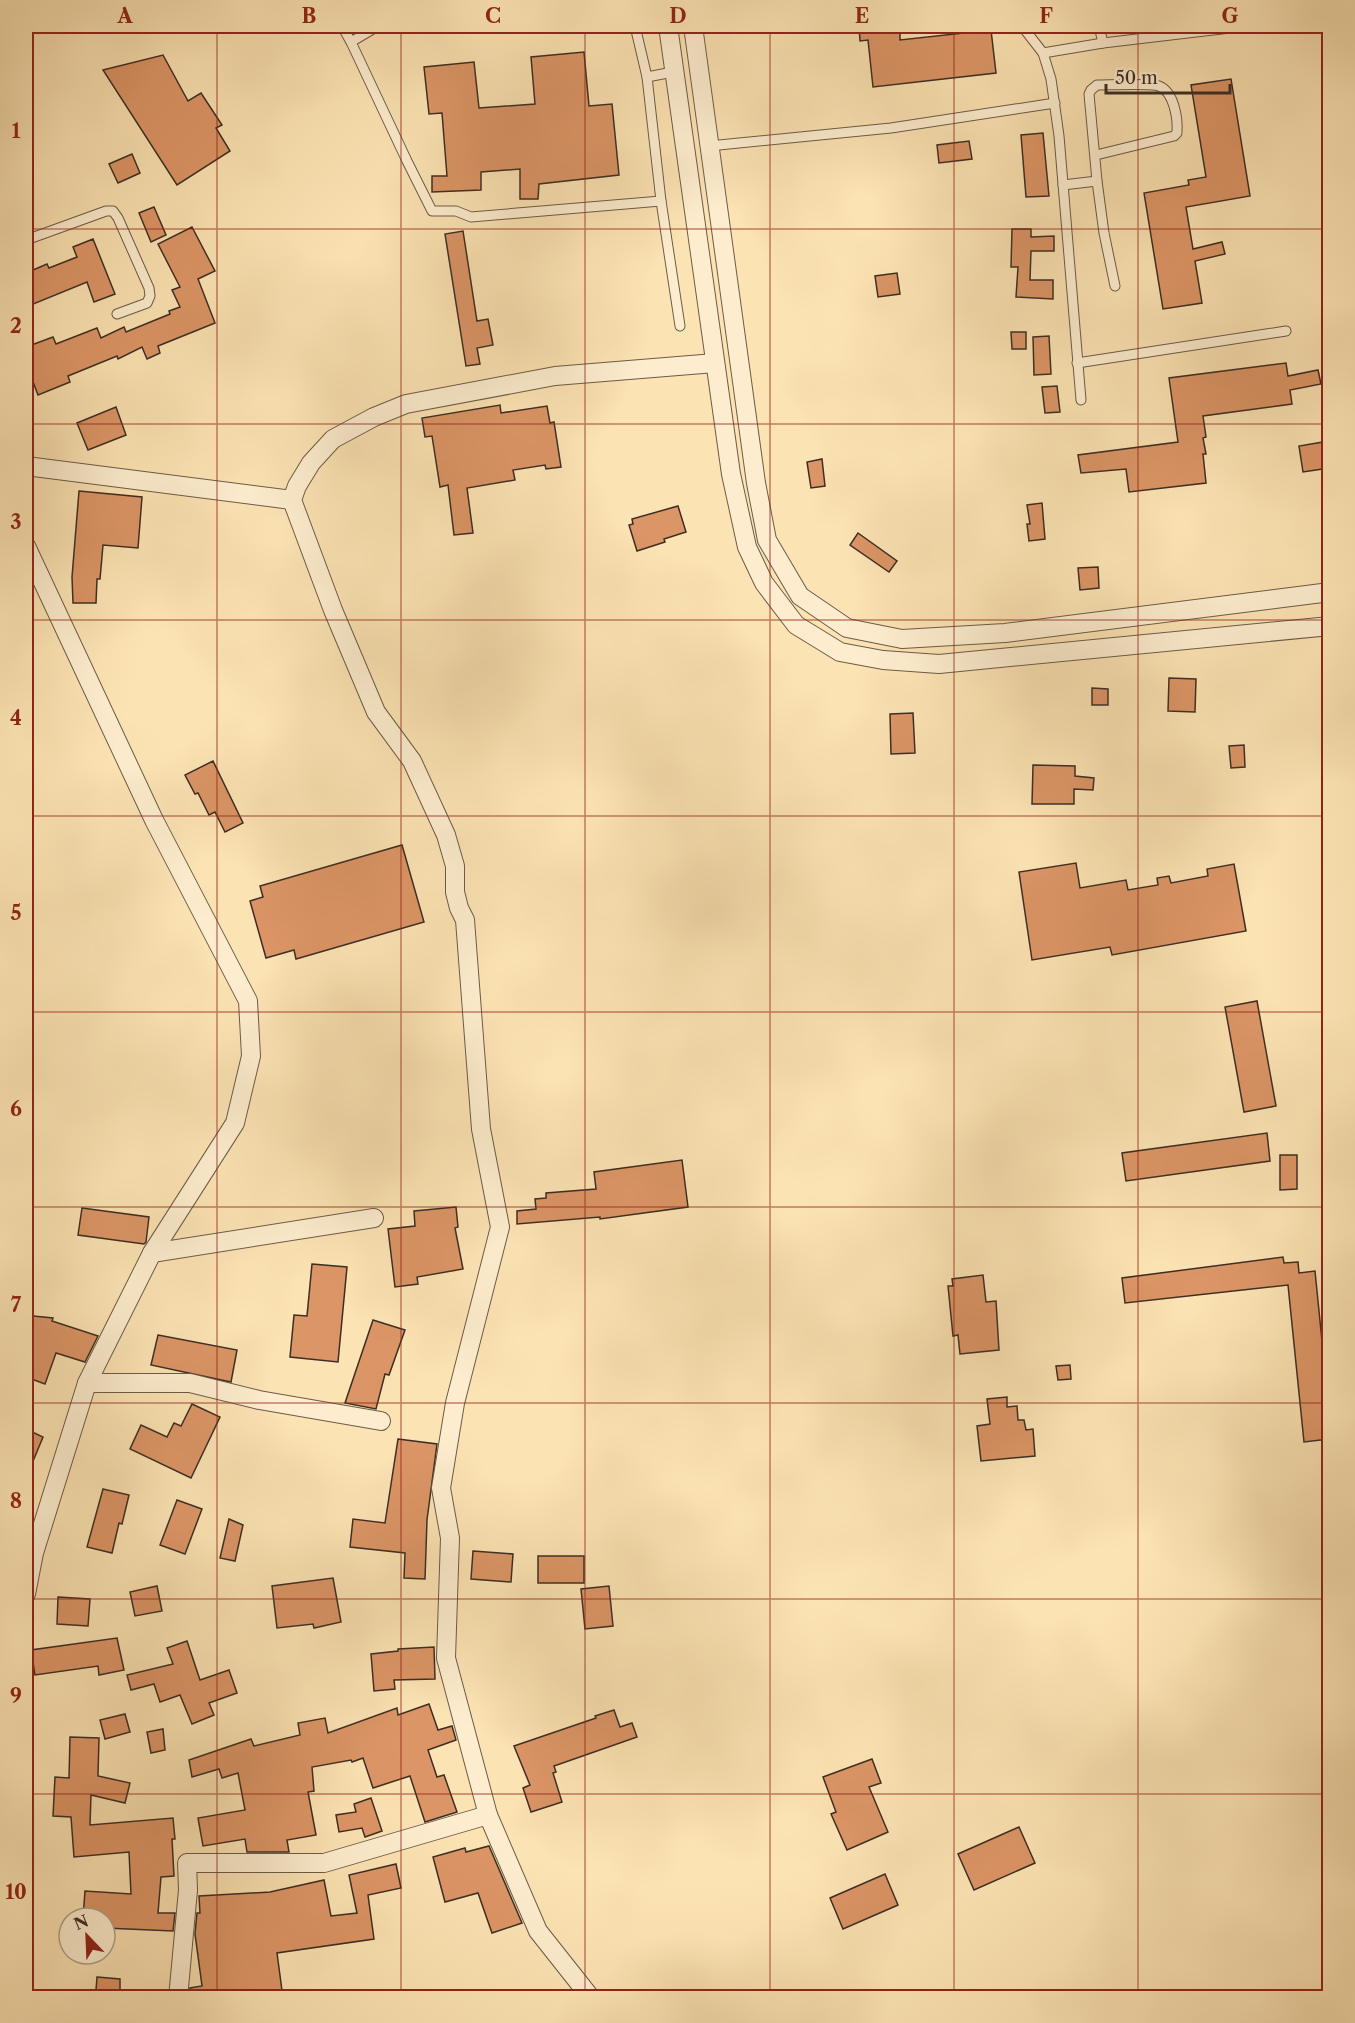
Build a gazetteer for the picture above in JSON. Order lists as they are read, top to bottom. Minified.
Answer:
{"scale_bar":"50 m","north":"top left","grid":{"columns":["A","B","C","D","E","F","G"],"rows":["1","2","3","4","5","6","7","8","9","10"]}}
